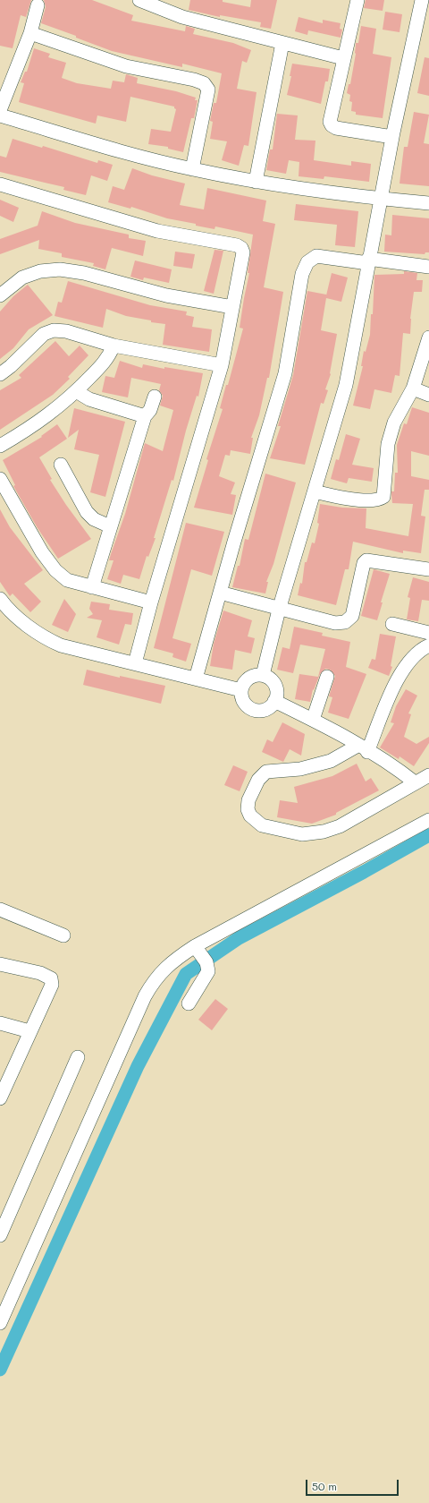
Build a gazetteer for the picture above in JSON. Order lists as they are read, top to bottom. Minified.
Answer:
{"scale_bar":"50 m"}
